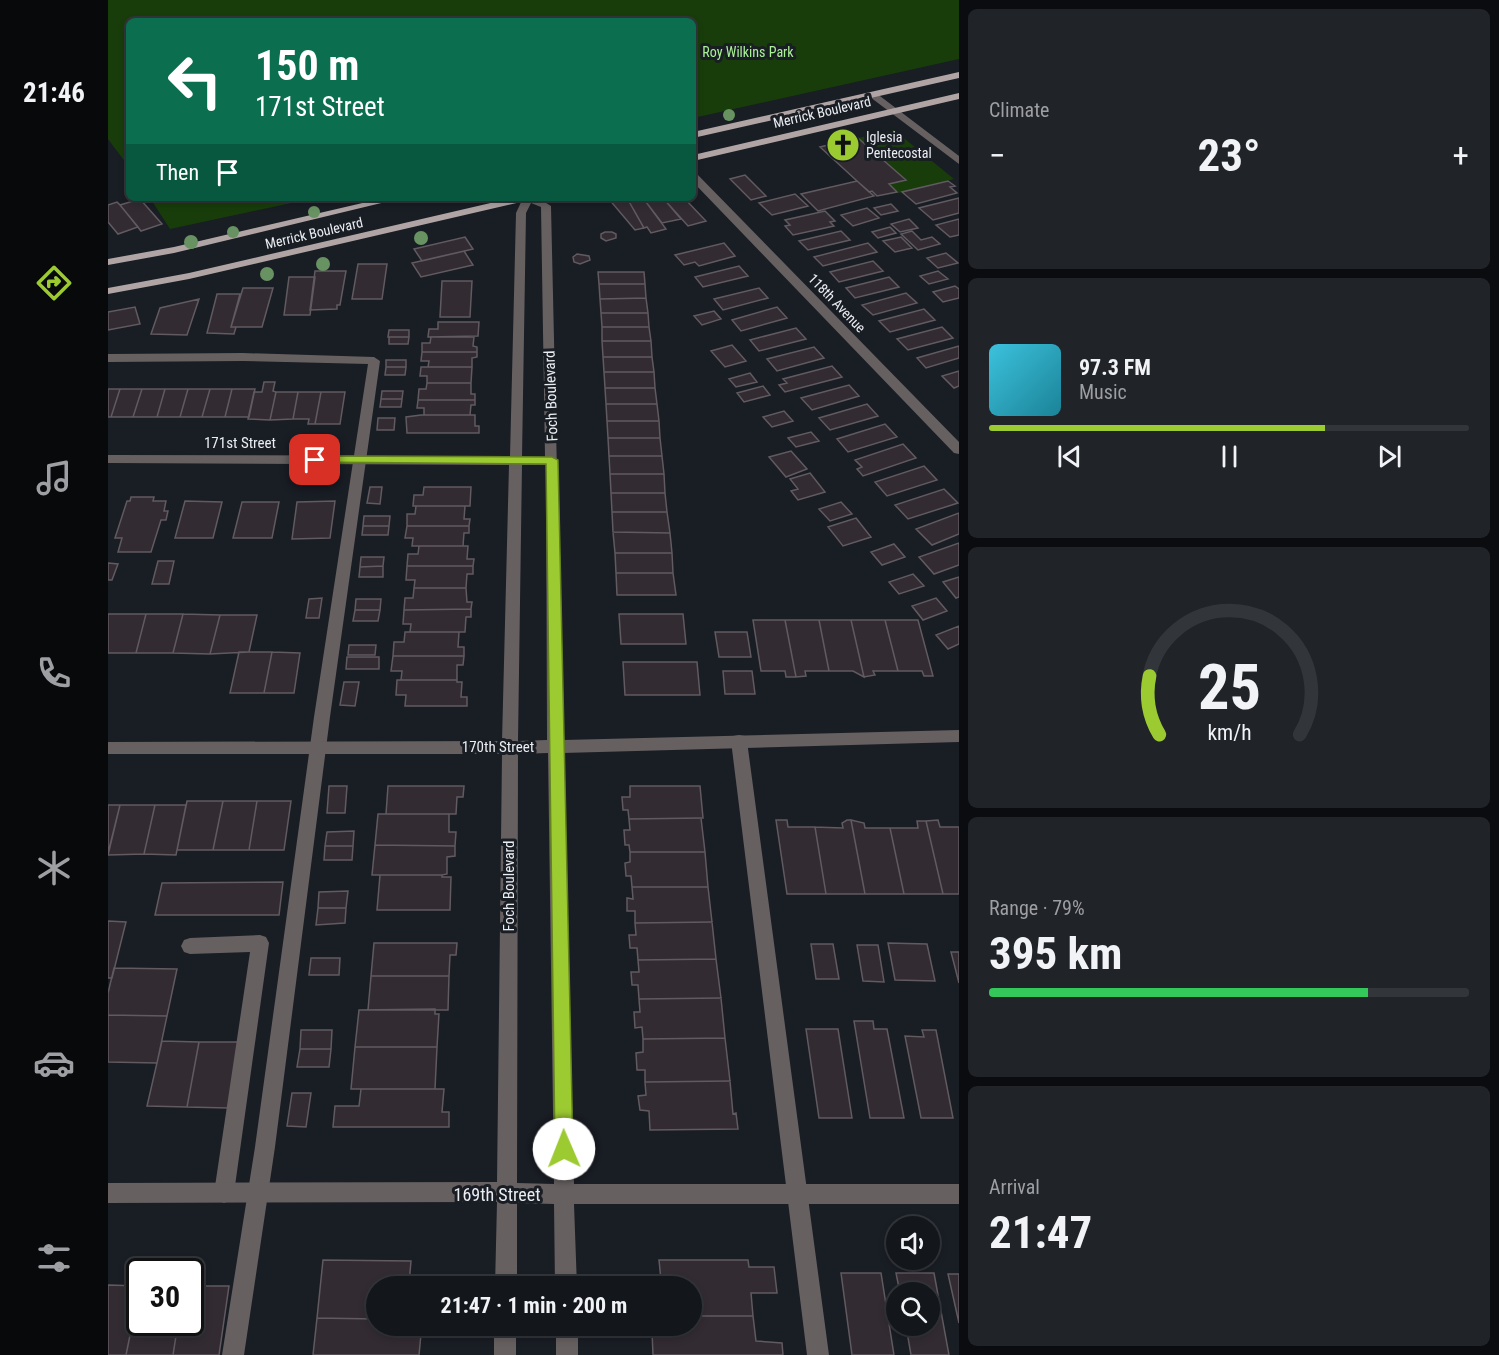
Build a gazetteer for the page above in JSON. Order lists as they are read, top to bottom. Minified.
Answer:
{"streets":{"main road":["Merrick Boulevard"],"street":["118th Avenue","Foch Boulevard","171st Street","170th Street","169th Street"]},"crossings":[["Foch Boulevard","171st Street"],["Foch Boulevard","170th Street"],["Foch Boulevard","169th Street"]],"parks":["Roy Wilkins Park"],"places":{"church":["Iglesia Pentecostal"]},"page":{"tabs":"21:46","tile":["Climate",["Range · 79%","395 km"],["Arrival","21:47"]],"turn":["150 m","171st Street"],"heat":["−","23°","+"],"then":"Then","song":["97.3 FM","Music"],"limit":"30","trip":"21:47 · 1 min · 200 m","gauge":["25","km/h"]}}
